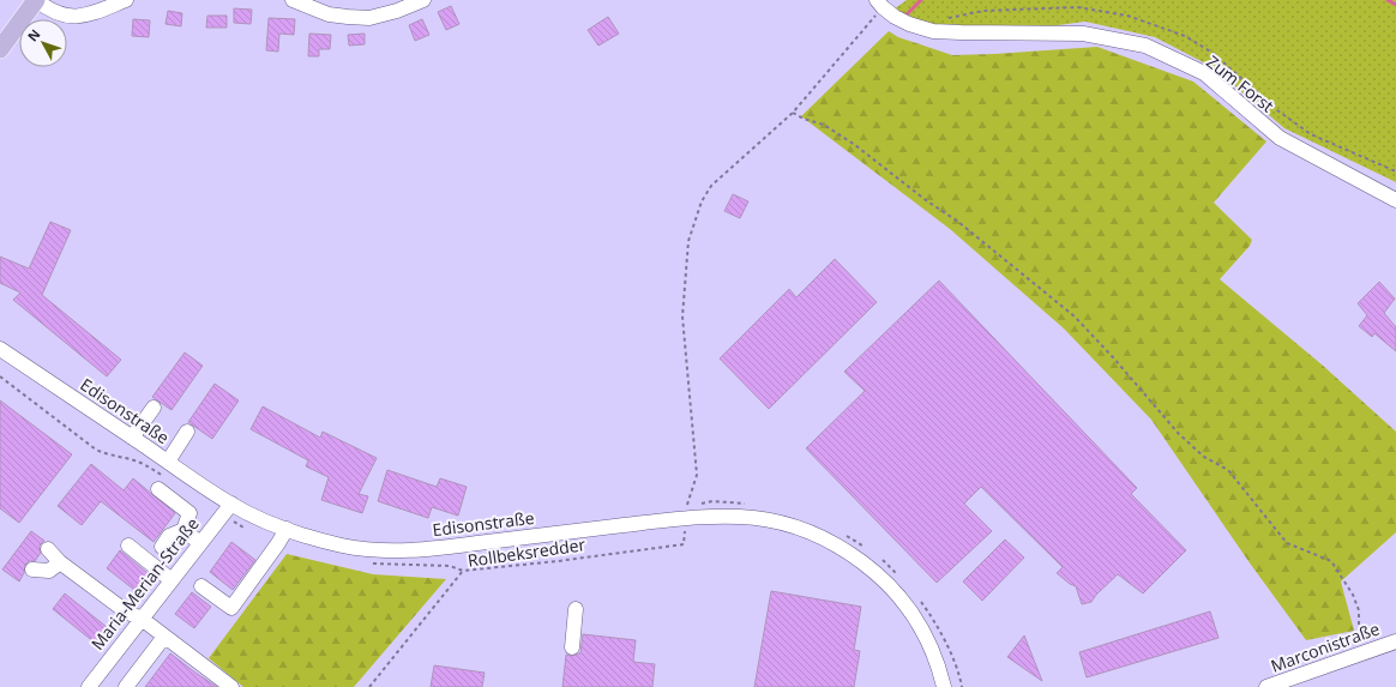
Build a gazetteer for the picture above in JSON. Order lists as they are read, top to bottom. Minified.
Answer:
{"streets":{"street":["Zum Forst","Edisonstraße","Maria-Merian-Straße","Marconistraße"],"path":["Rollbeksredder"]},"crossings":[["Edisonstraße","Rollbeksredder"],["Edisonstraße","Maria-Merian-Straße"]],"north":"top left"}
